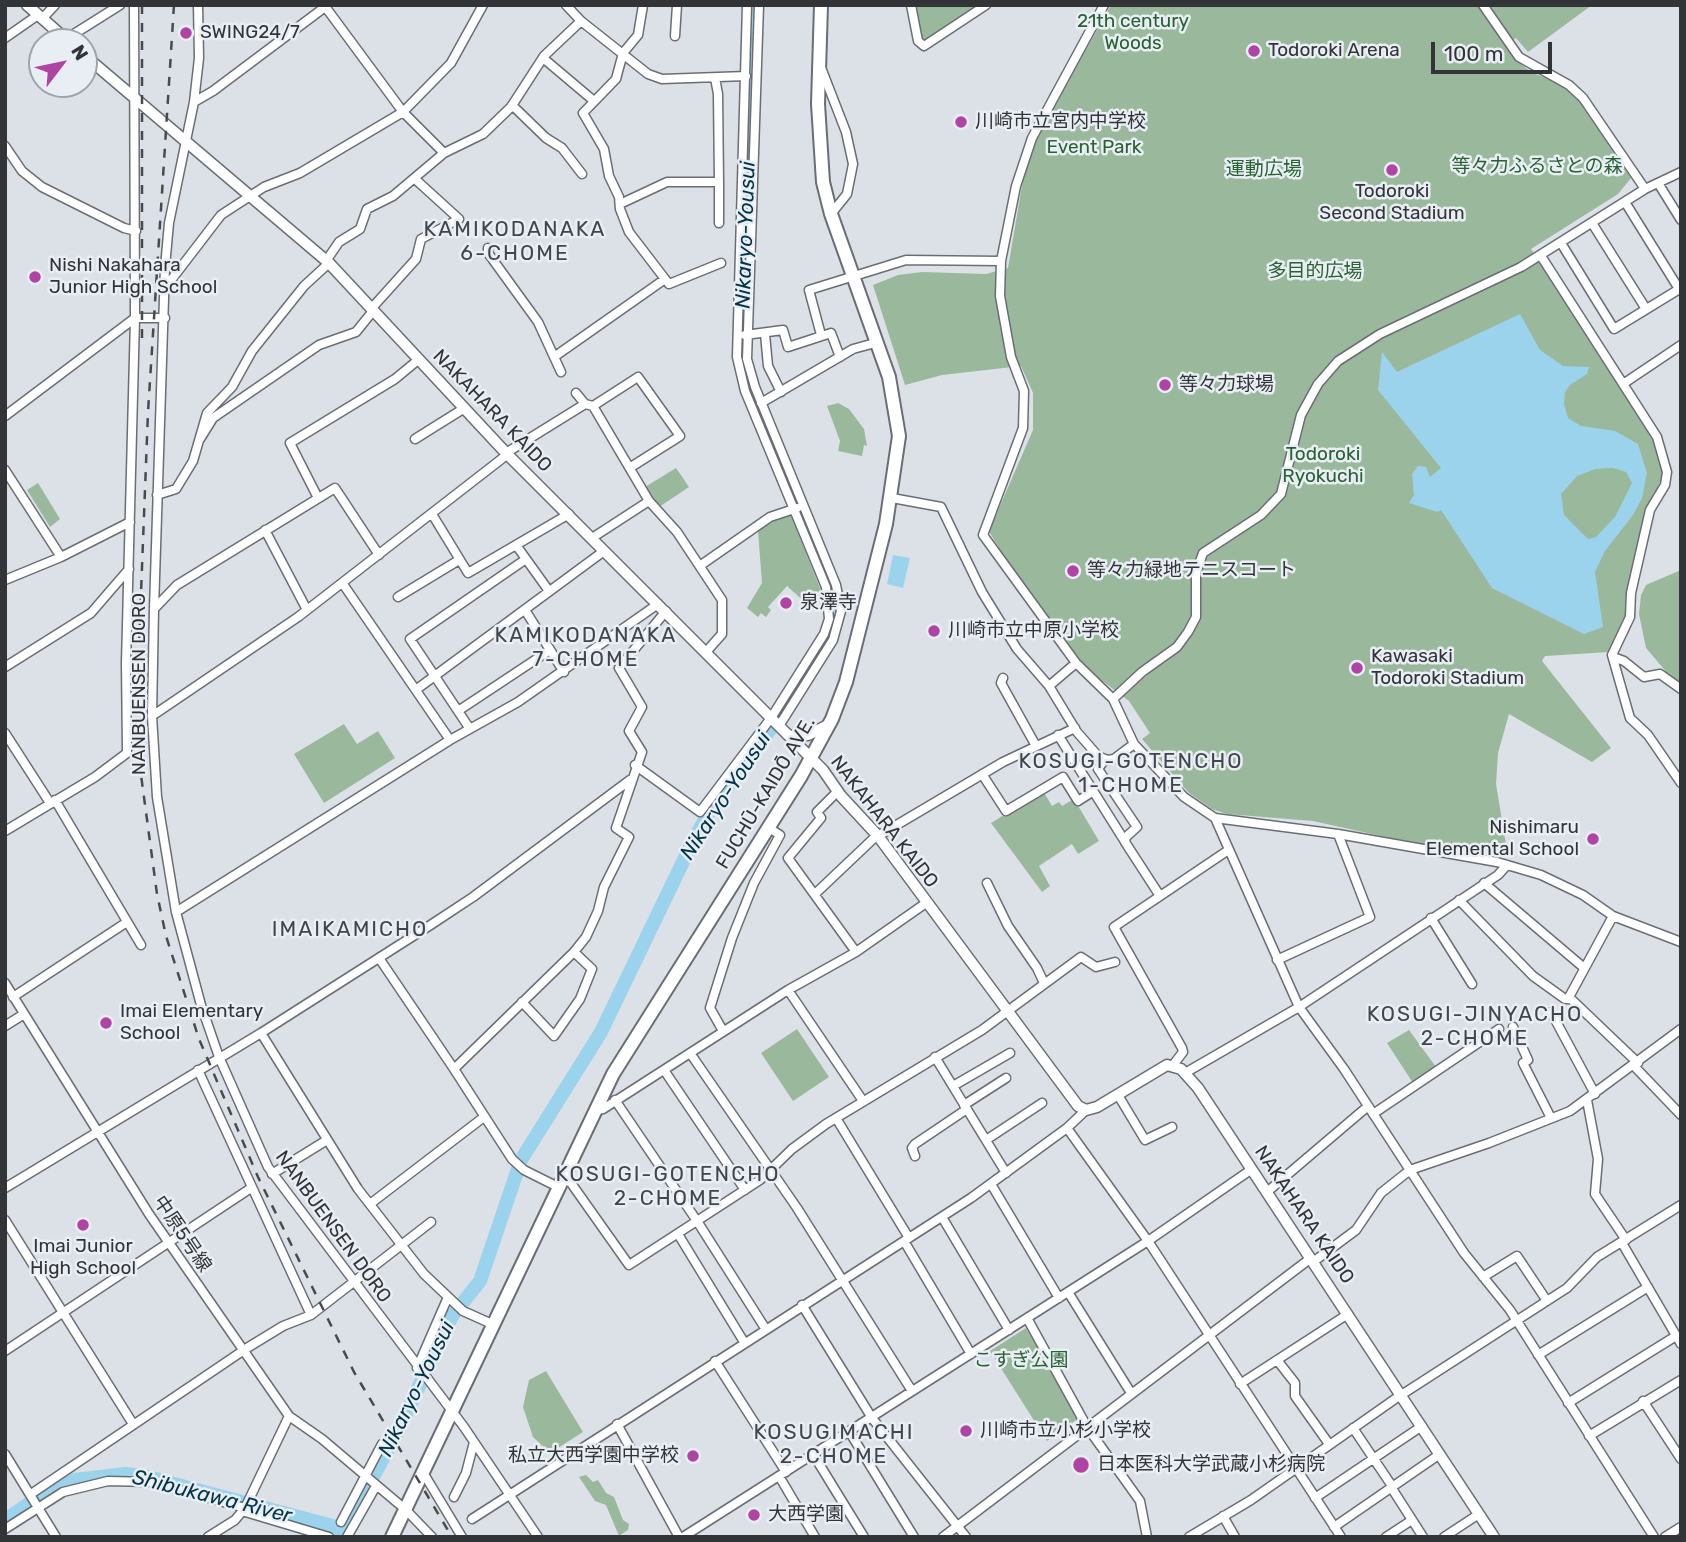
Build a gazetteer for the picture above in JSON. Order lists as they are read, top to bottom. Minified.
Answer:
{"streets":{"highway":["FUCHŪ-KAIDŌ AVE."],"main road":["NAKAHARA KAIDO"],"street":["NANBUENSEN DORO","中原5号線"]},"crossings":[["NAKAHARA KAIDO","NANBUENSEN DORO"],["NAKAHARA KAIDO","FUCHŪ-KAIDŌ AVE."],["NANBUENSEN DORO","FUCHŪ-KAIDŌ AVE."],["FUCHŪ-KAIDŌ AVE.","中原5号線"]],"districts":["KAMIKODANAKA 6-CHOME","KAMIKODANAKA 7-CHOME","KOSUGI-GOTENCHO 1-CHOME","IMAIKAMICHO","KOSUGI-JINYACHO 2-CHOME","KOSUGI-GOTENCHO 2-CHOME","KOSUGIMACHI 2-CHOME"],"water":["Nikaryo-Yousui","Shibukawa River"],"parks":["21th century Woods","Event Park","等々力ふるさとの森","運動広場","多目的広場","Todoroki Ryokuchi","こすぎ公園"],"places":["SWING24/7","Todoroki Arena","川崎市立宮内中学校","Todoroki Second Stadium","Nishi Nakahara Junior High School","等々力球場","等々力緑地テニスコート","泉澤寺","川崎市立中原小学校","Kawasaki Todoroki Stadium","Nishimaru Elemental School","Imai Elementary School","Imai Junior High School","川崎市立小杉小学校","私立大西学園中学校","日本医科大学武蔵小杉病院","大西学園"],"scale_bar":"100 m","north":"top right"}
